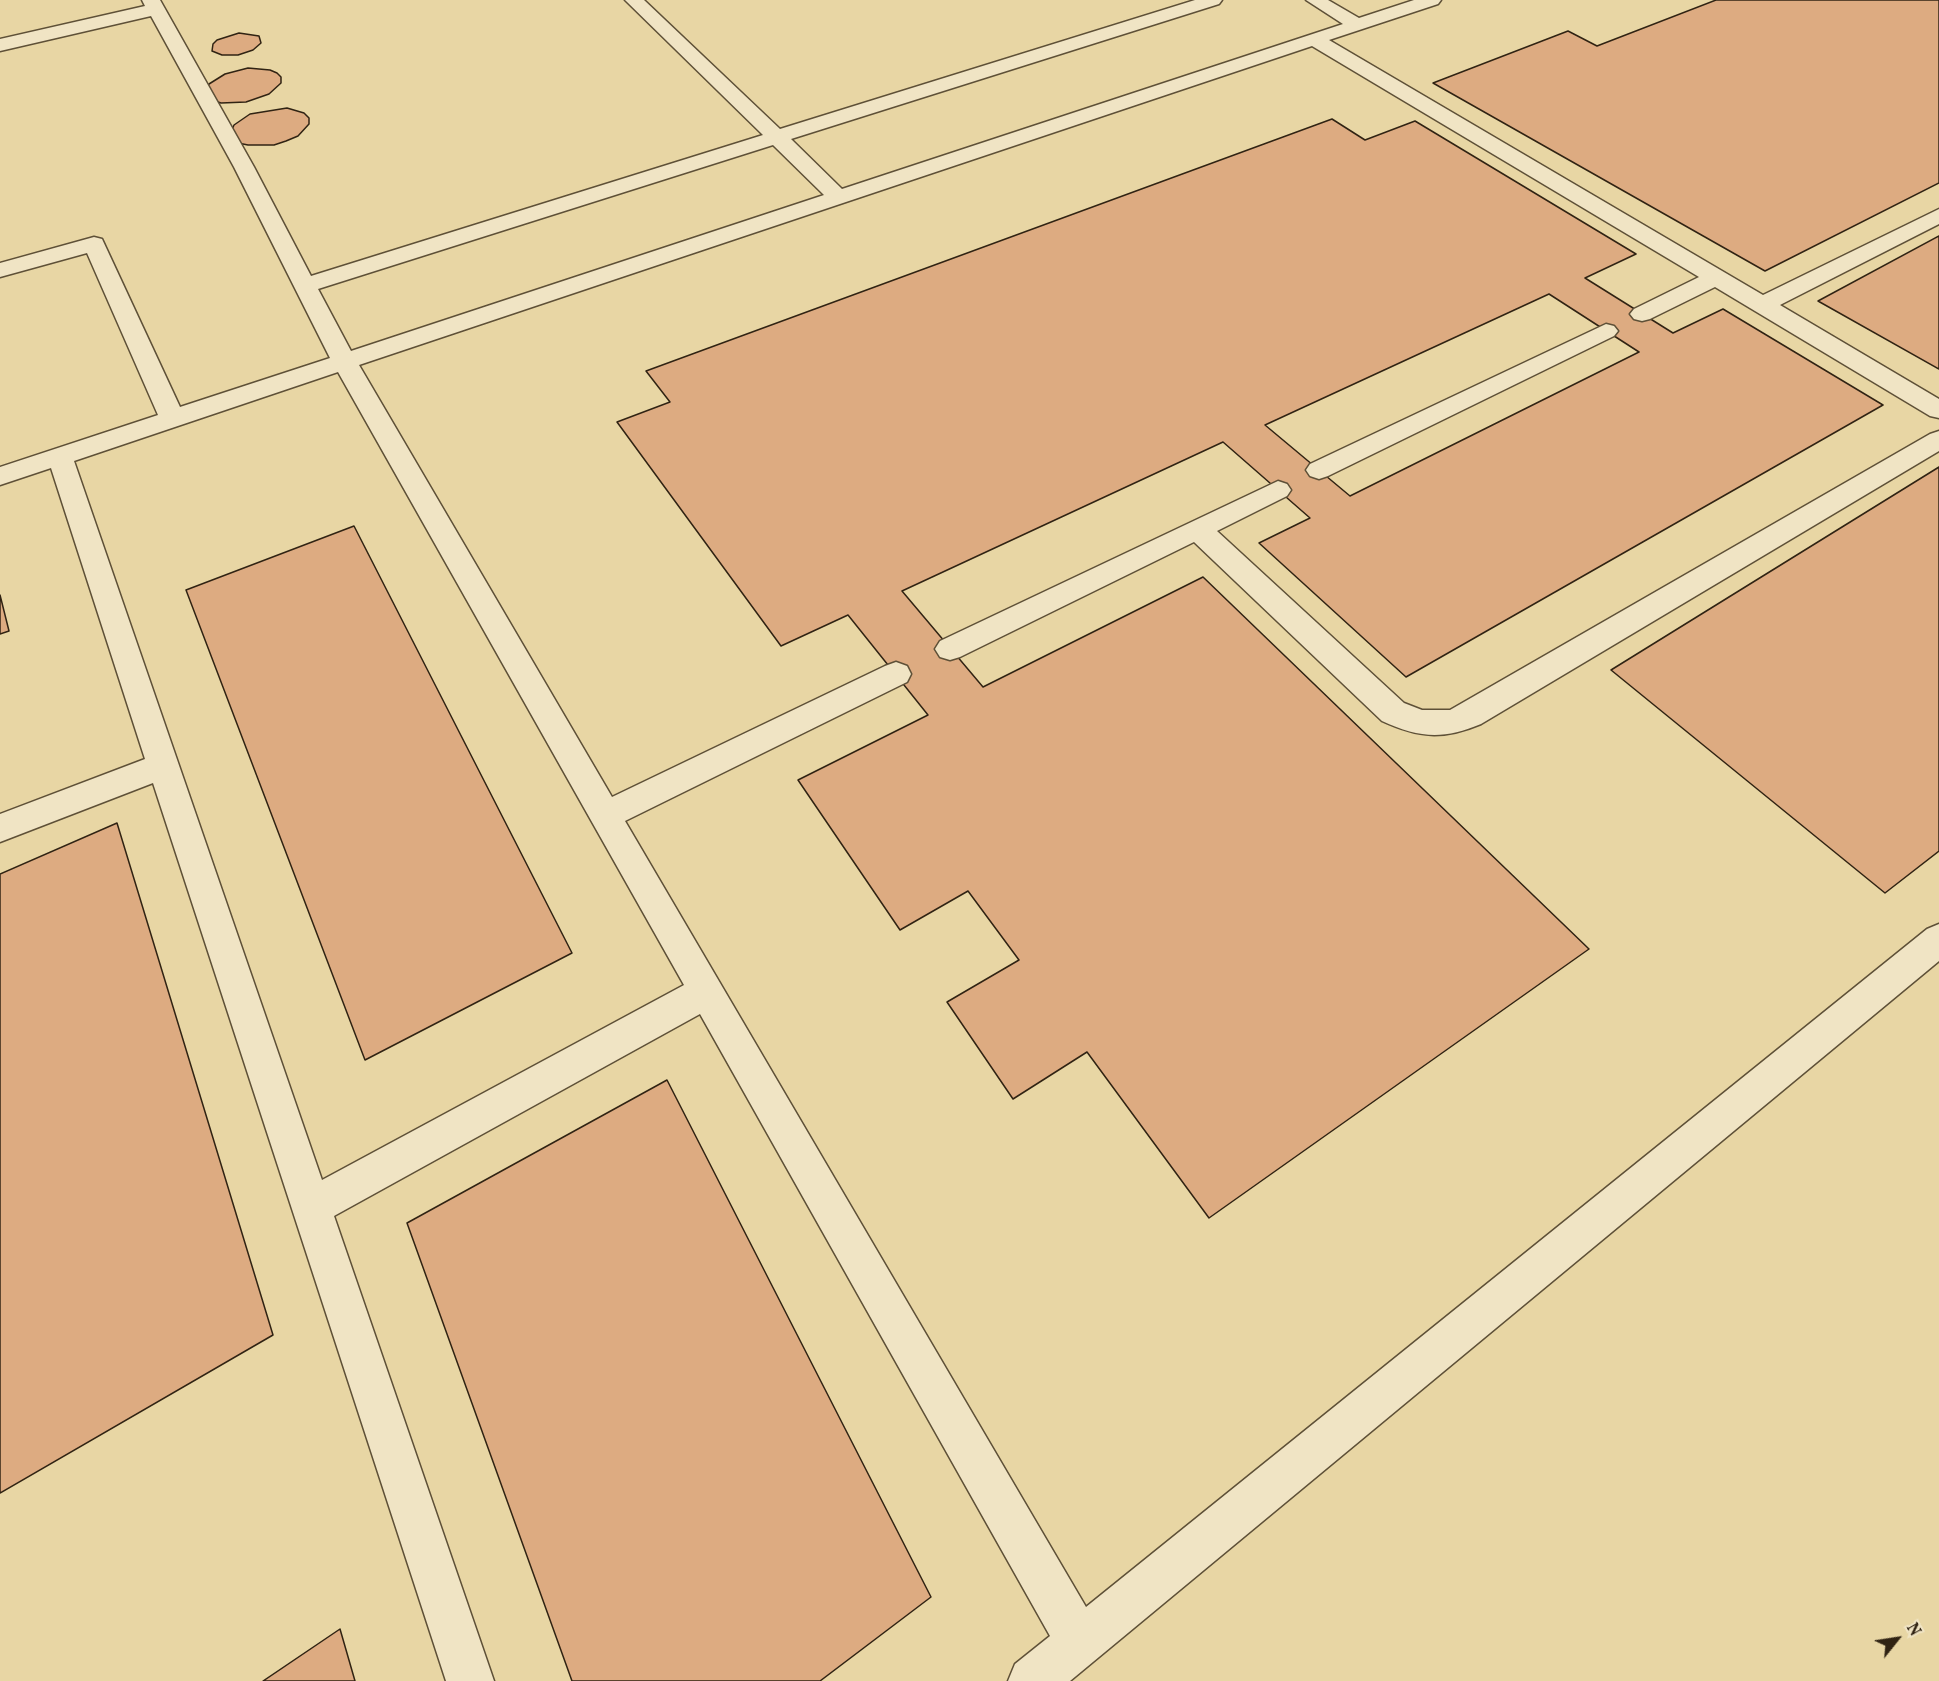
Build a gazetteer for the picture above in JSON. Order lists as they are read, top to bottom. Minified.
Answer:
{"north":"top right"}
